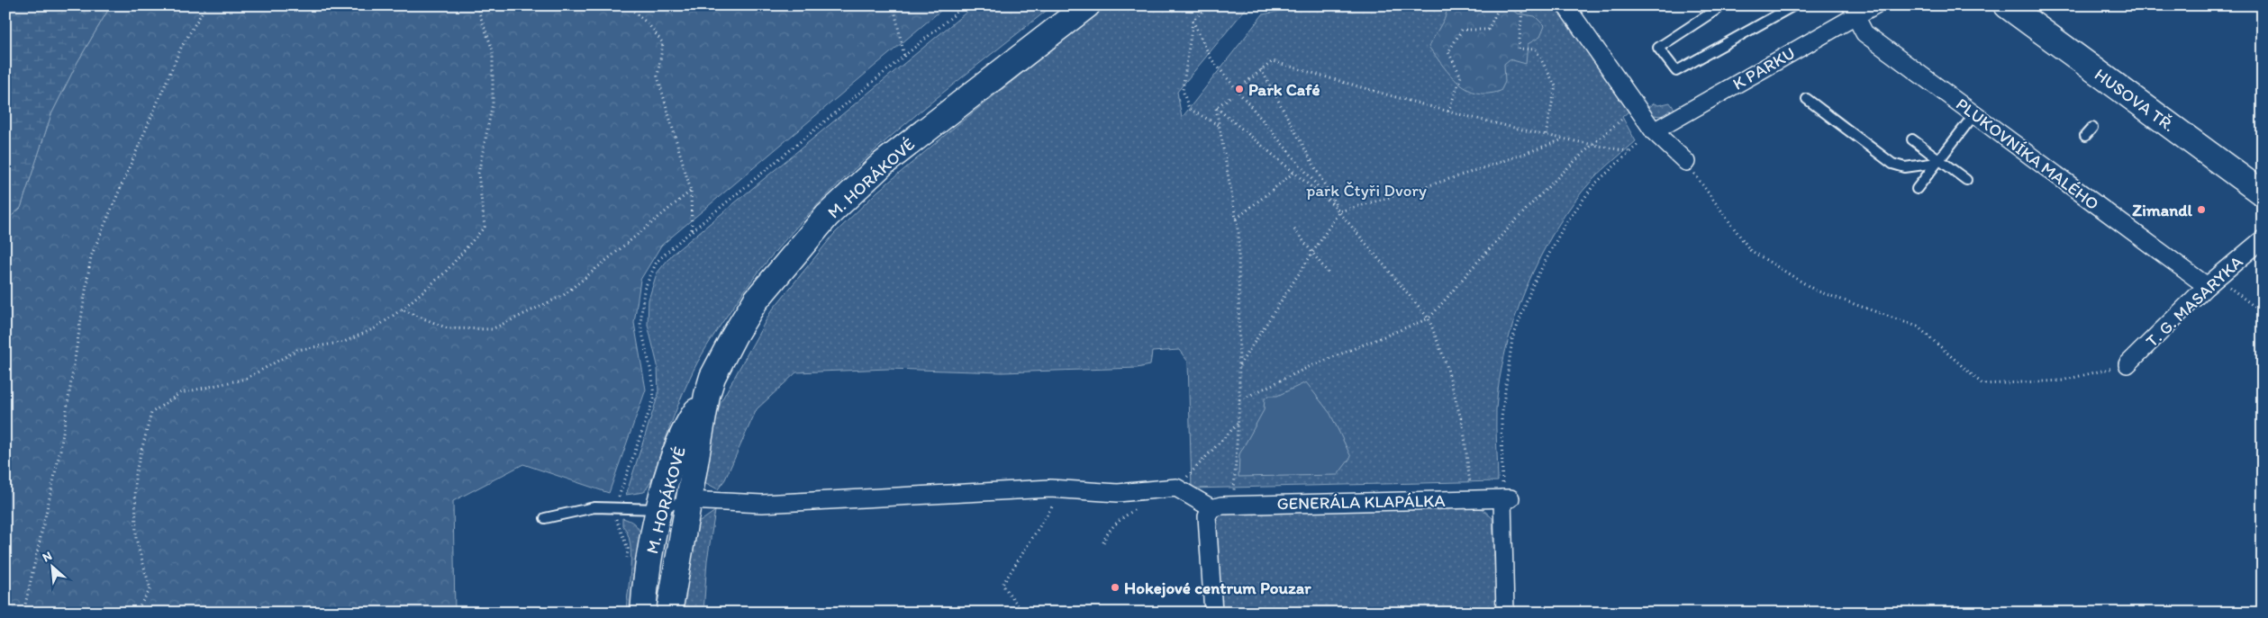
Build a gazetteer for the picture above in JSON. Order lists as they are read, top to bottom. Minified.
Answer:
{"streets":{"street":["K PARKU","HUSOVA TŘ.","PLUKOVNÍKA MALÉHO","M. HORÁKOVÉ","T. G. MASARYKA","GENERÁLA KLAPÁLKA"]},"crossings":[["K PARKU","PLUKOVNÍKA MALÉHO"],["PLUKOVNÍKA MALÉHO","T. G. MASARYKA"]],"parks":["park Čtyři Dvory"],"places":["Park Café","Zimandl","Hokejové centrum Pouzar"],"north":"top left"}
